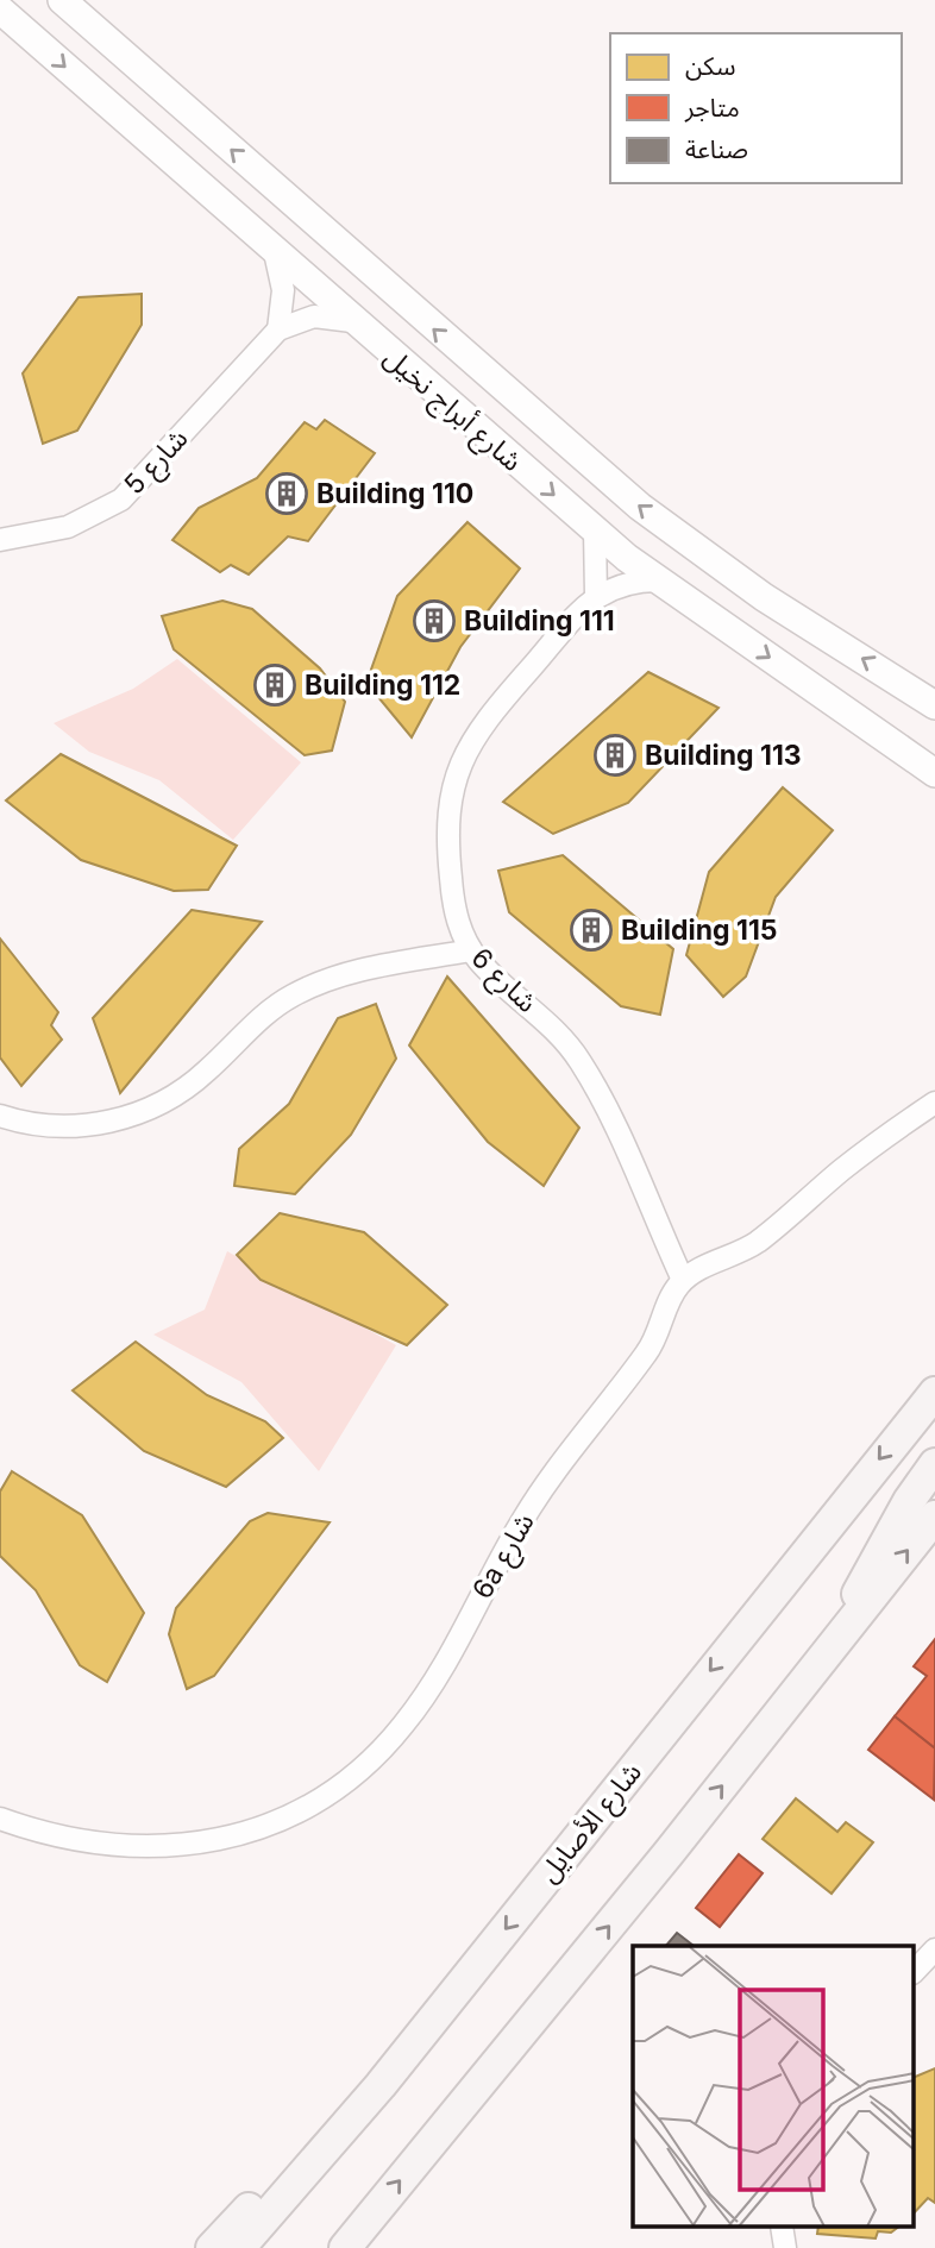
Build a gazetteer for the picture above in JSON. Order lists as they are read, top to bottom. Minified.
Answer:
{"streets":{"main road":["شارع الأصايل"],"street":["شارع أبراج نخيل","شارع 5","شارع 6","6a شارع"]},"crossings":[["شارع أبراج نخيل","شارع 5"],["شارع 6","6a شارع"]],"places":{"building":["Building 110","Building 111","Building 112","Building 113","Building 115"]},"legend":["سكن","متاجر","صناعة"]}
